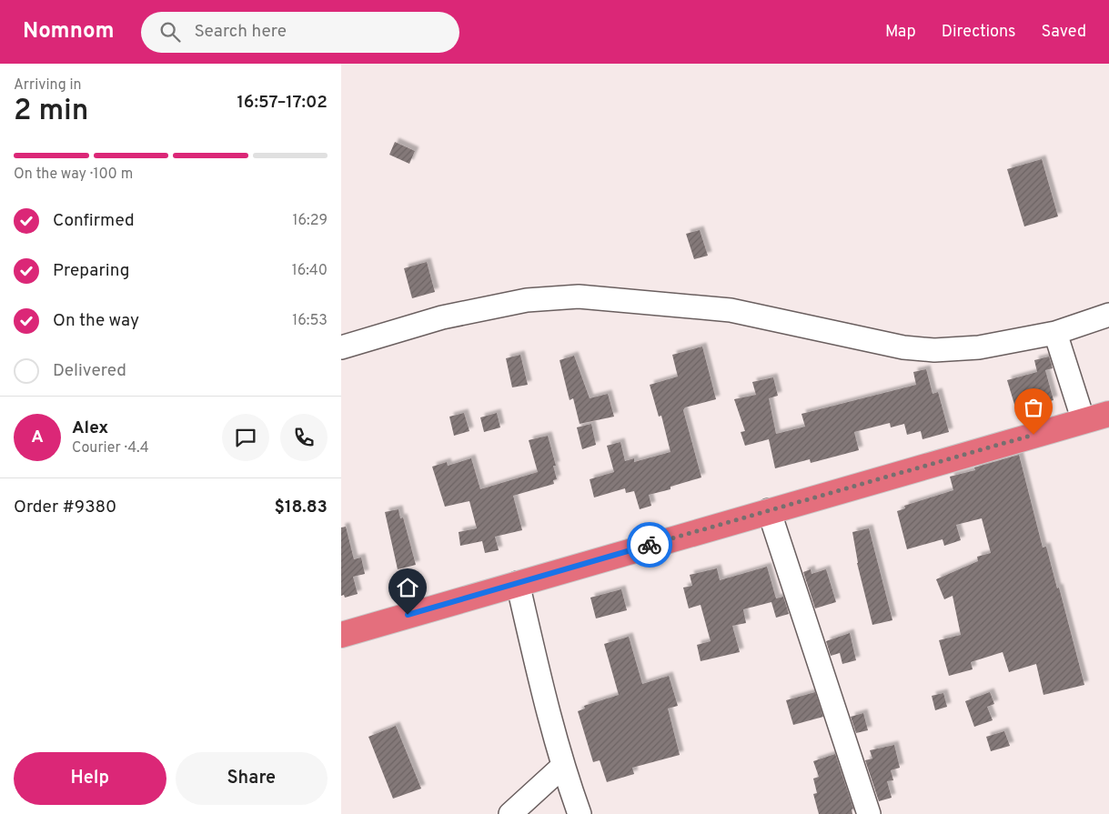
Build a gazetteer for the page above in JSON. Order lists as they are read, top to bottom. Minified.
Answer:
{"page":{"header":"Nomnom","search":"Search here","nav":["Map","Directions","Saved"],"heading":["2 min","Arriving in","16:57–17:02"],"panel":["Alex","Courier · 4.4","Order #9380","$18.83"],"bar":"On the way · 100 m","list":[["Confirmed","16:29"],["Preparing","16:40"],["On the way","16:53"],"Delivered"],"round":"A","buttons":["Help","Share"]}}
